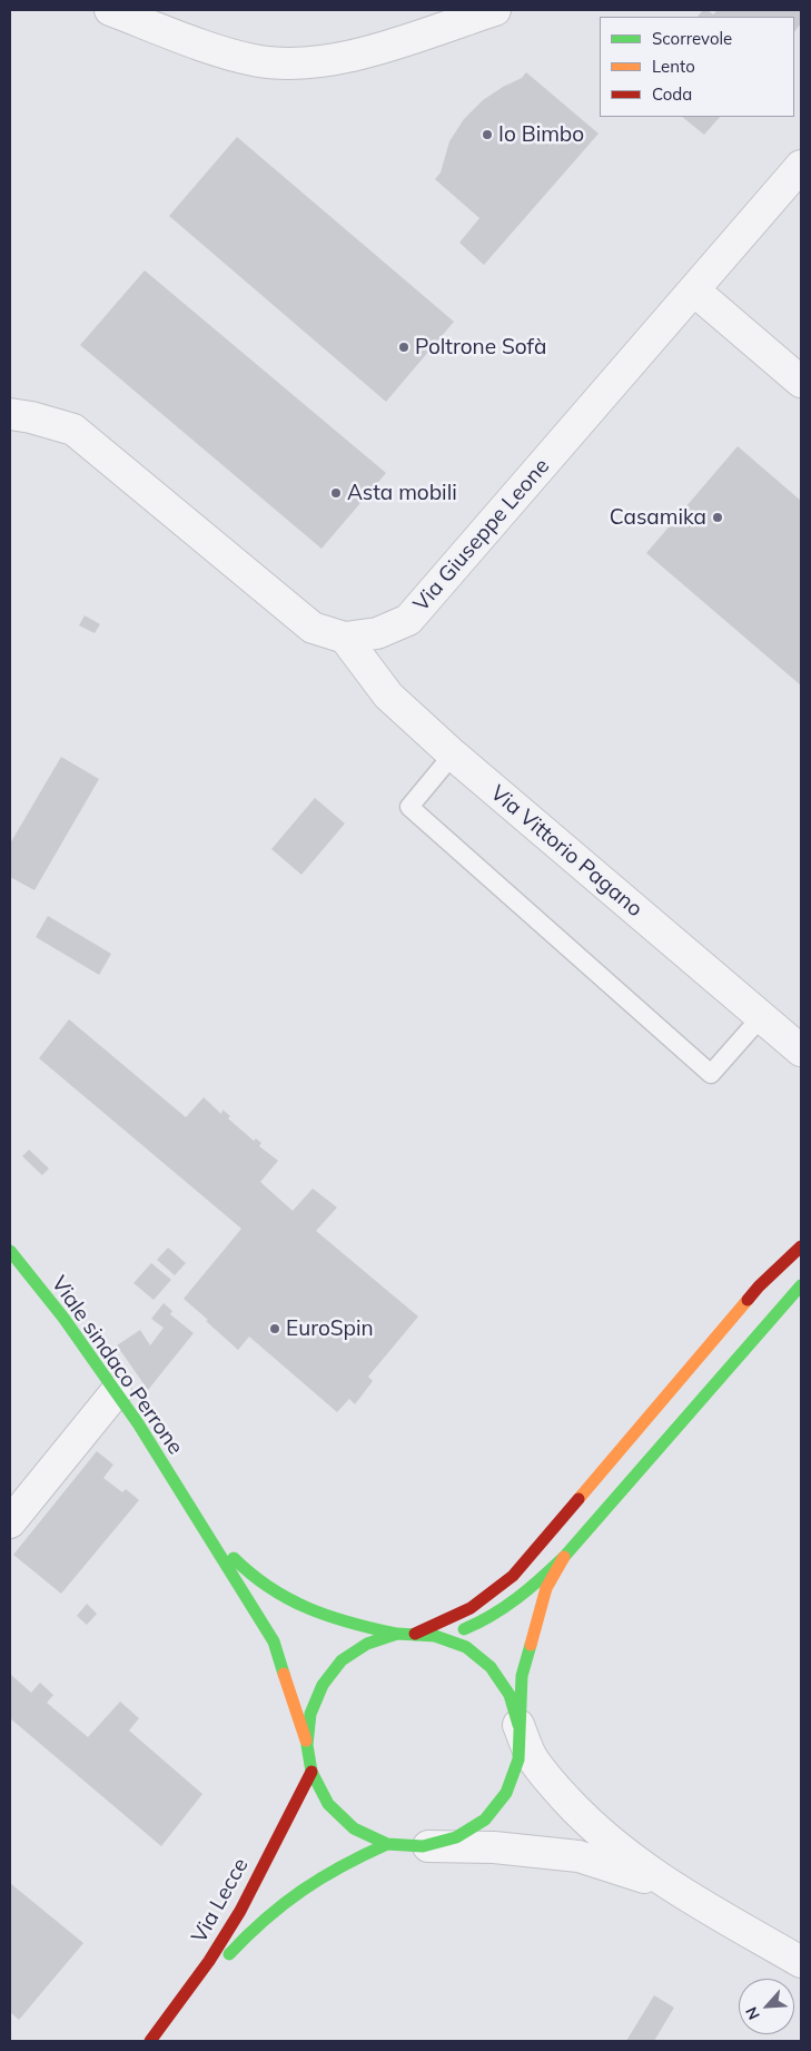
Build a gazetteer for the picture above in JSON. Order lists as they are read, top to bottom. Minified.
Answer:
{"streets":{"street":["Via Giuseppe Leone","Via Vittorio Pagano","Viale sindaco Perrone","Via Lecce"]},"crossings":[["Via Giuseppe Leone","Via Vittorio Pagano"]],"places":["Io Bimbo","Poltrone Sofà","Asta mobili","Casamika","EuroSpin"],"legend":["Scorrevole","Lento","Coda"],"north":"bottom left"}
